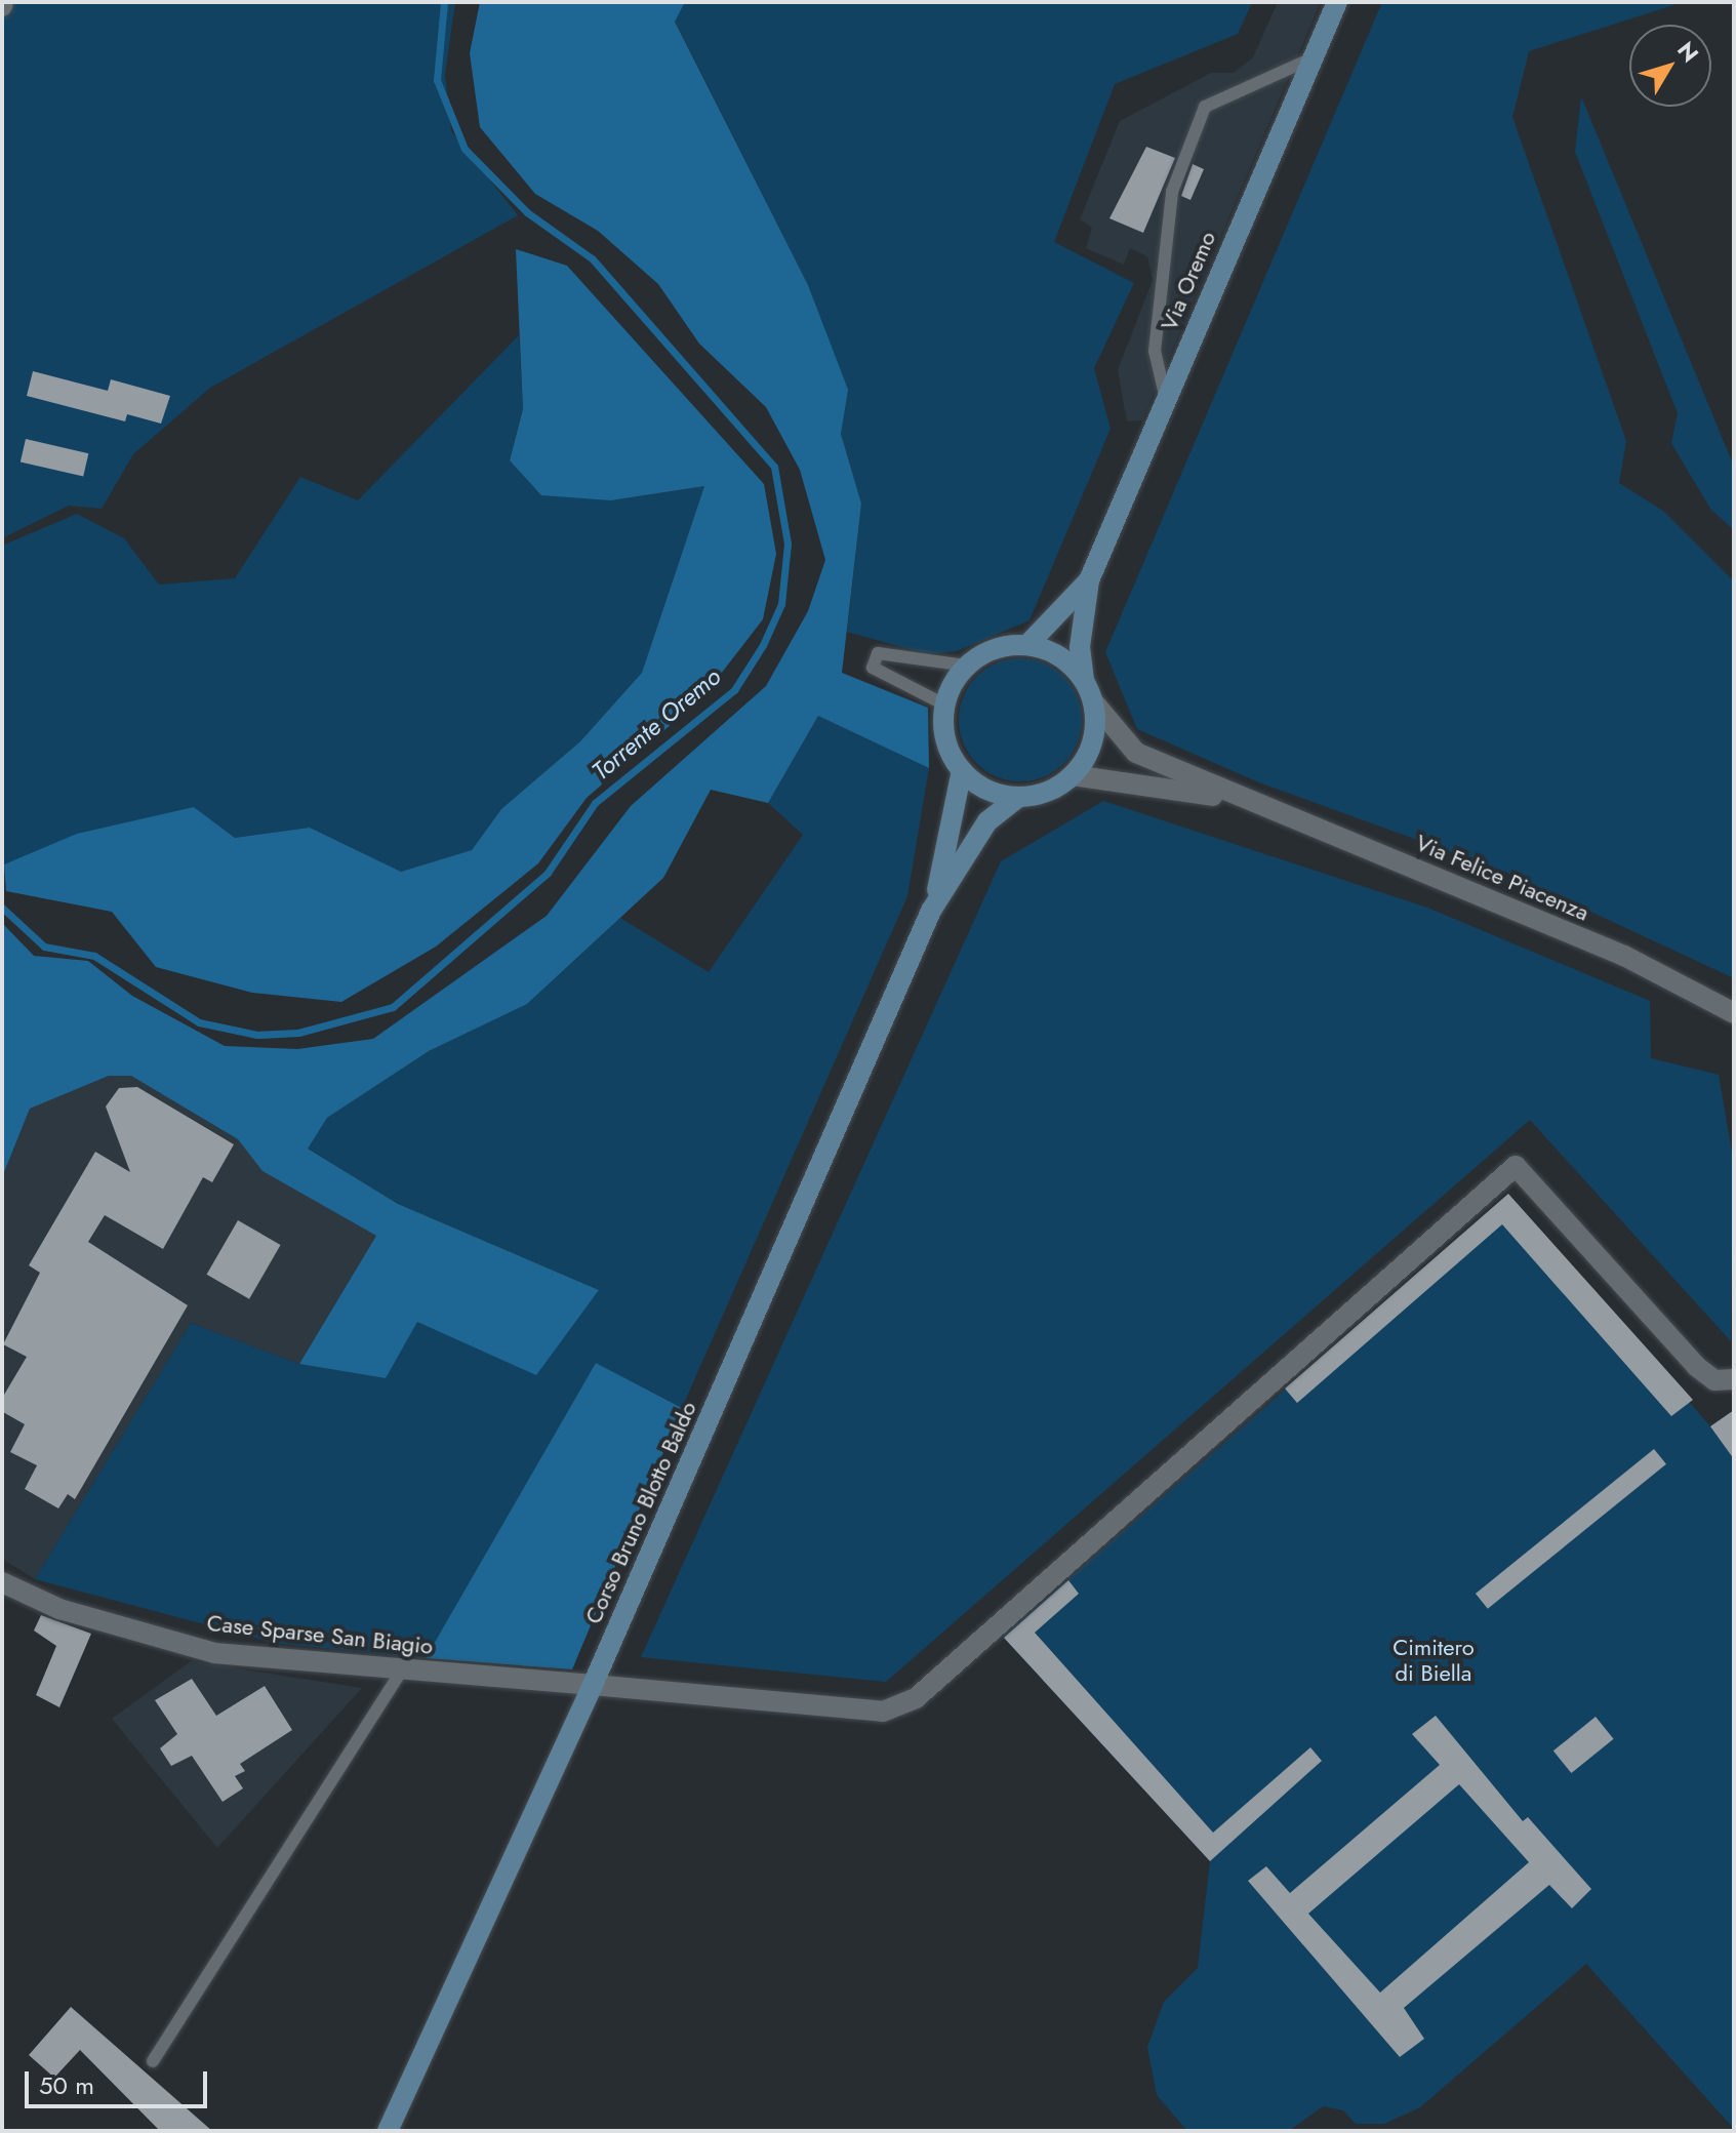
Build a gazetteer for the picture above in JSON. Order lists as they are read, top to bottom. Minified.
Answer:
{"streets":{"main road":["Via Oremo","Corso Bruno Blotto Baldo"],"street":["Via Felice Piacenza","Case Sparse San Biagio"]},"crossings":[["Via Oremo","Via Felice Piacenza"],["Via Oremo","Corso Bruno Blotto Baldo"],["Via Felice Piacenza","Corso Bruno Blotto Baldo"],["Corso Bruno Blotto Baldo","Case Sparse San Biagio"]],"water":["Torrente Oremo"],"parks":["Cimitero di Biella"],"scale_bar":"50 m","north":"top right"}
